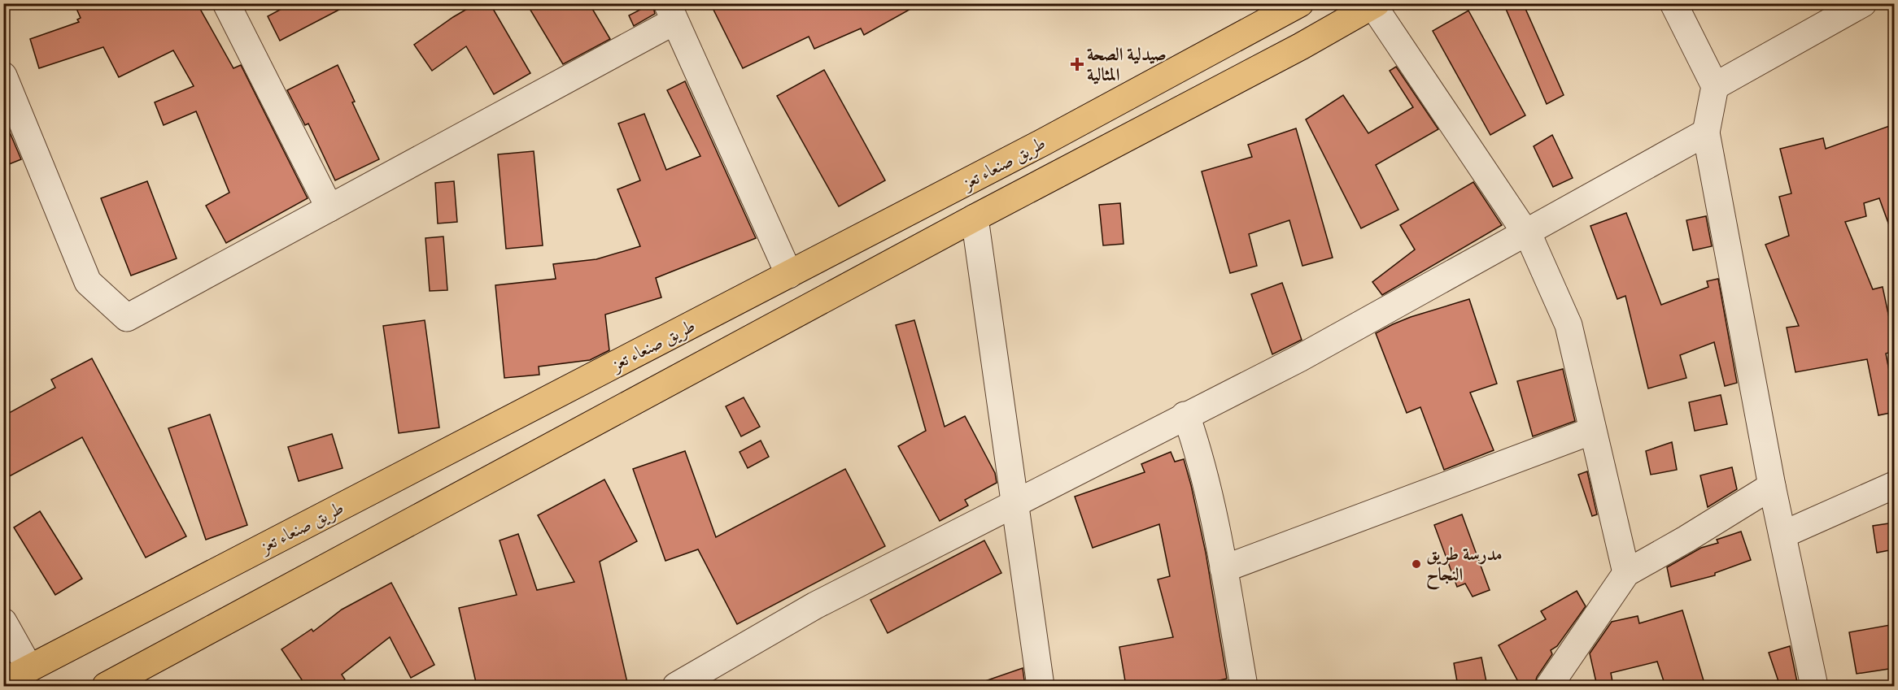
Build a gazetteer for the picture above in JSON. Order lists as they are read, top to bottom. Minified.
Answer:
{"streets":{"highway":["طريق صنعاء تعز"]},"places":{"health":["صيدلية الصحة المثالية"],"other":["مدرسة طريق النجاح"]}}
